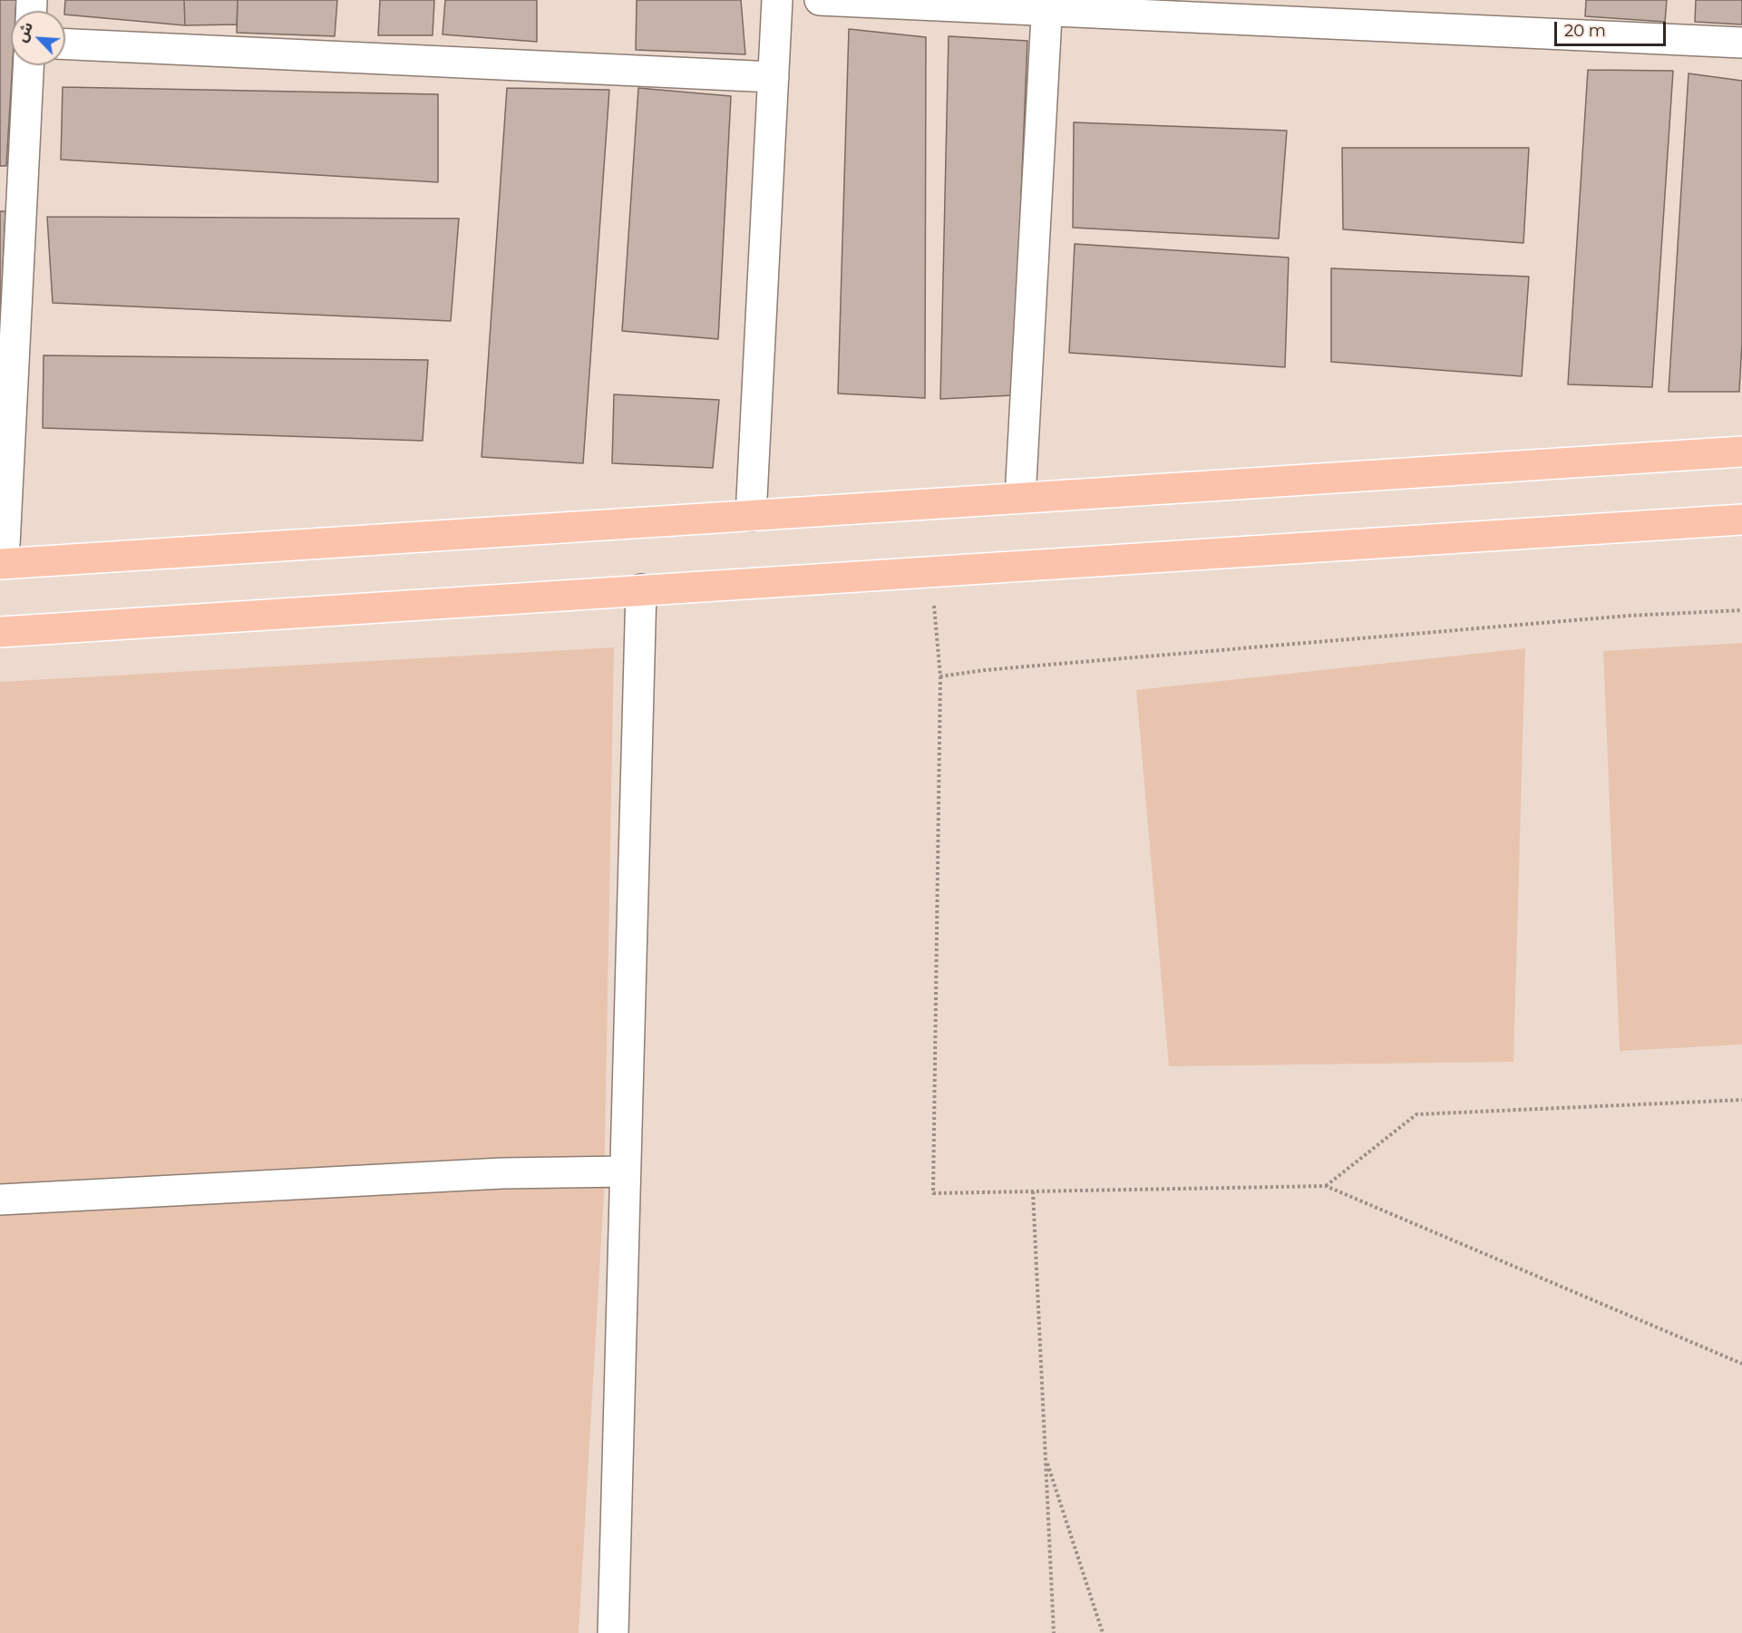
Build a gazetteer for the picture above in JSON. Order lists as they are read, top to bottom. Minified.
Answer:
{"scale_bar":"20 m","north":"top left"}
